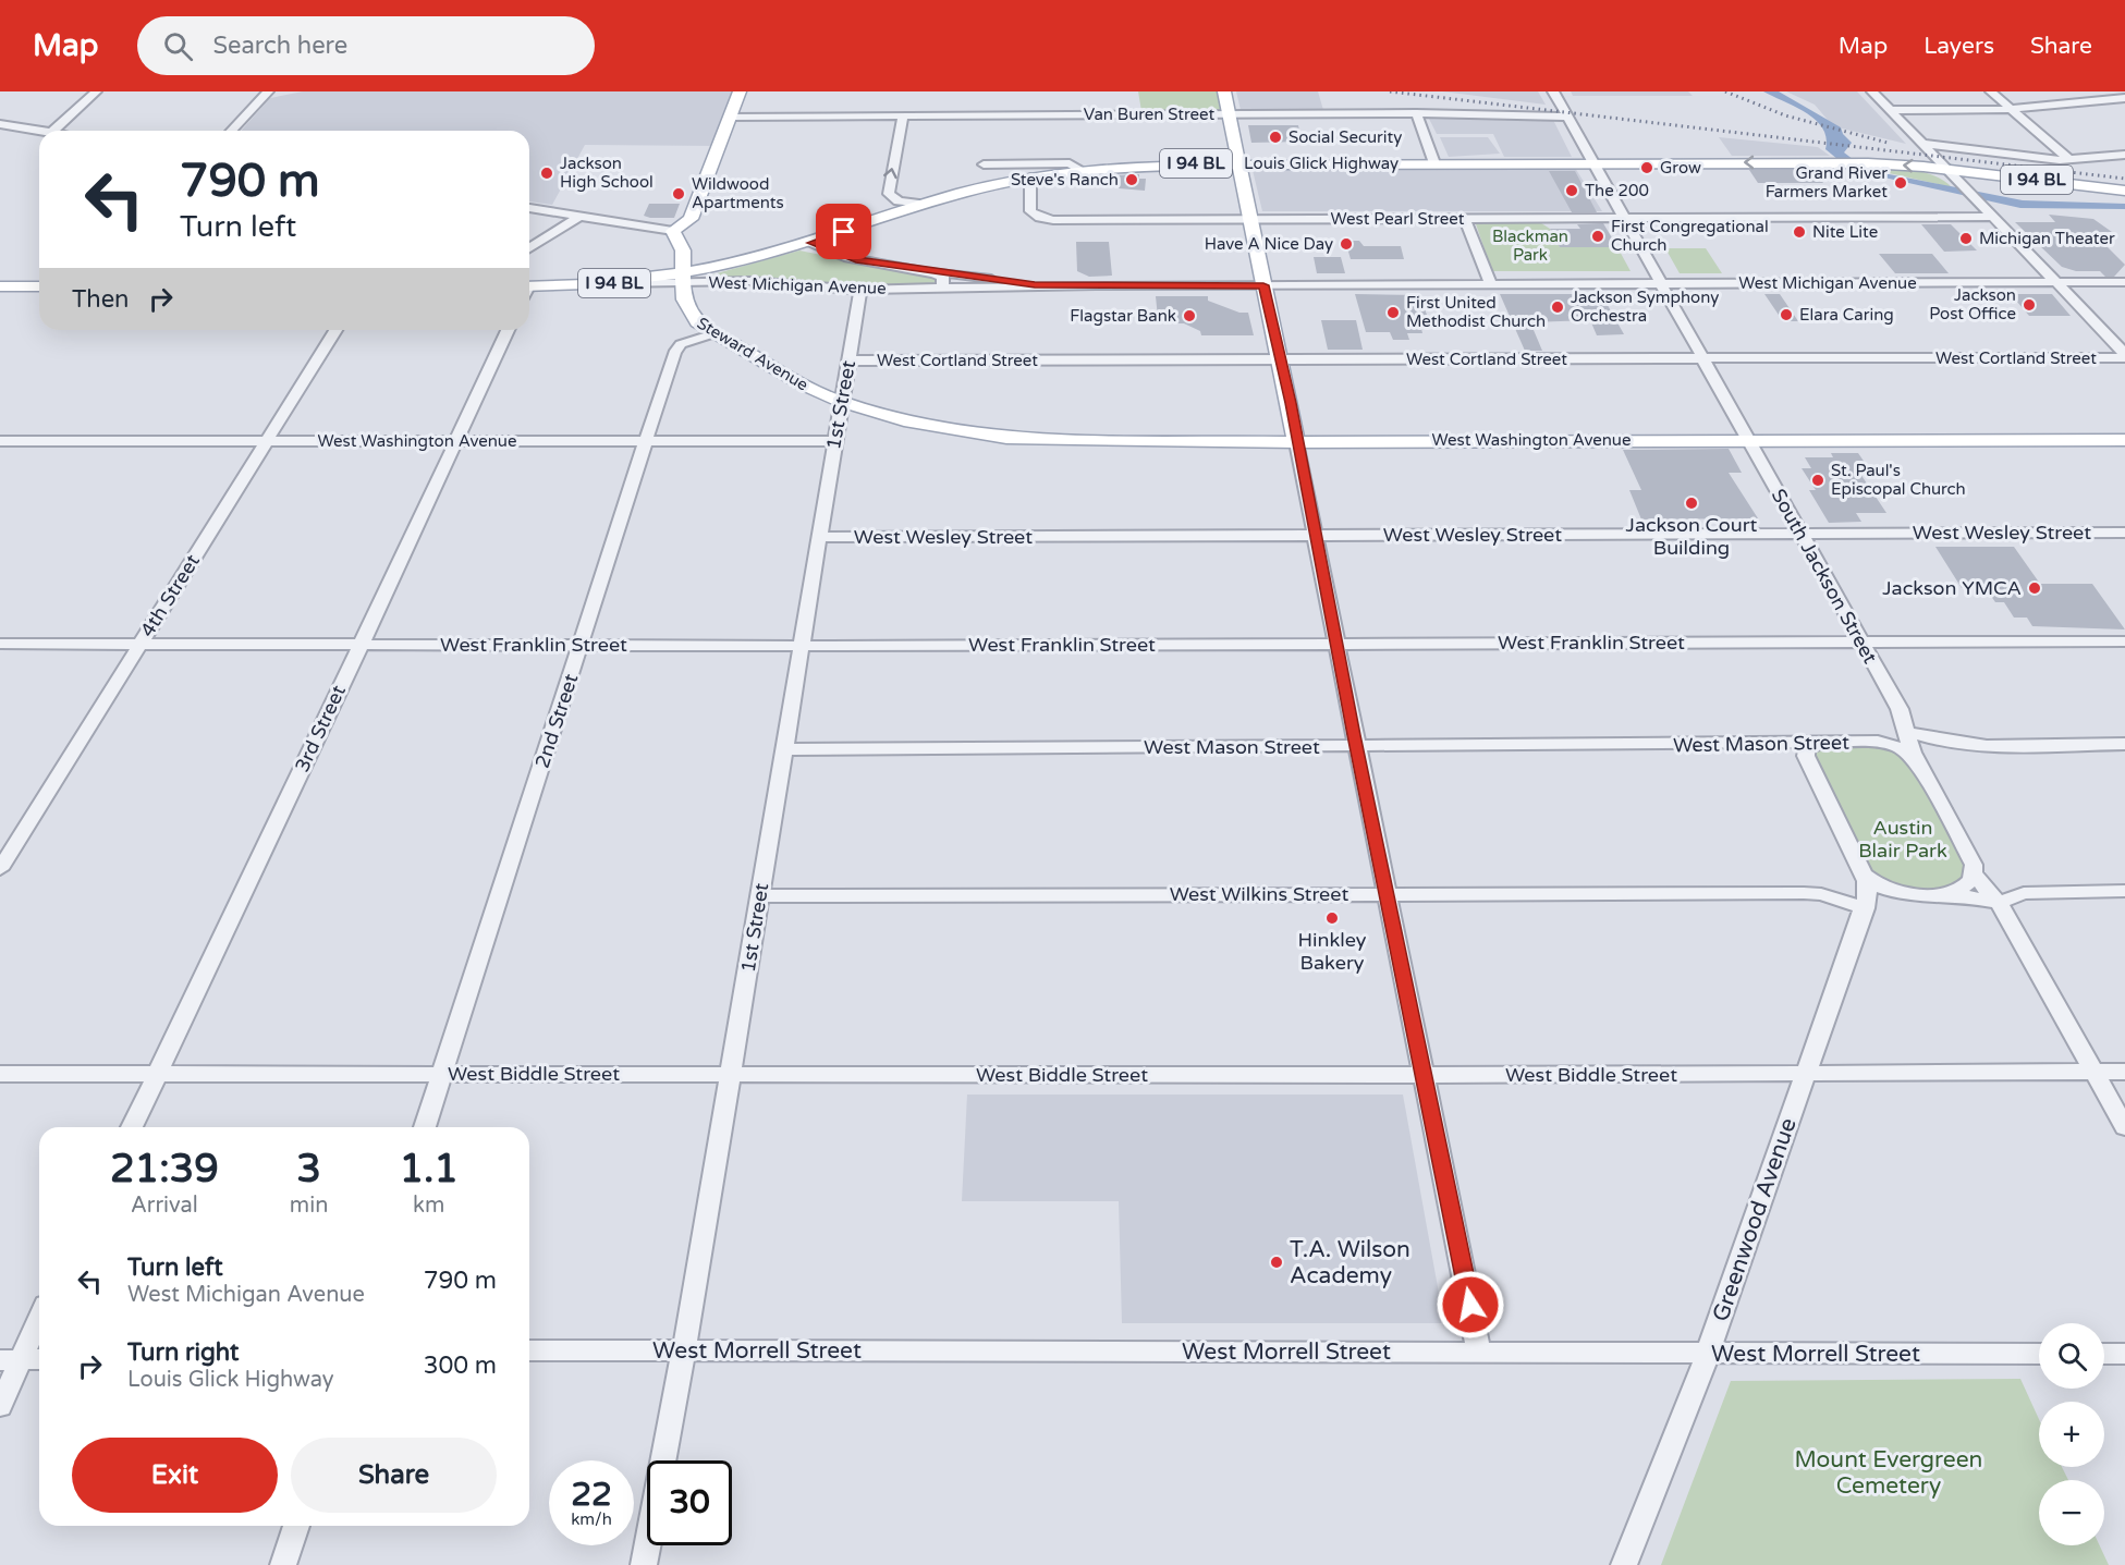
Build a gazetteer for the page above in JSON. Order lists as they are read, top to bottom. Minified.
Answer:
{"streets":{"main road":["I 94 BL","Louis Glick Highway","Steward Avenue","West Washington Avenue"],"street":["Van Buren Street","West Pearl Street","West Michigan Avenue","West Cortland Street","1st Street","West Wesley Street","South Jackson Street","4th Street","West Franklin Street","2nd Street","3rd Street","West Mason Street","West Wilkins Street","West Biddle Street","Greenwood Avenue","West Morrell Street"]},"crossings":[["Van Buren Street","South Jackson Street"],["I 94 BL","Louis Glick Highway"],["Louis Glick Highway","West Pearl Street"],["Louis Glick Highway","West Michigan Avenue"],["Louis Glick Highway","Steward Avenue"],["Louis Glick Highway","South Jackson Street"],["West Pearl Street","South Jackson Street"],["West Michigan Avenue","Steward Avenue"],["West Michigan Avenue","1st Street"],["West Michigan Avenue","South Jackson Street"],["Steward Avenue","1st Street"],["Steward Avenue","West Washington Avenue"],["Steward Avenue","2nd Street"],["West Cortland Street","1st Street"],["West Cortland Street","South Jackson Street"],["1st Street","West Washington Avenue"],["1st Street","West Wesley Street"],["1st Street","West Franklin Street"],["1st Street","West Mason Street"],["1st Street","West Wilkins Street"],["1st Street","West Biddle Street"],["1st Street","West Morrell Street"],["West Washington Avenue","South Jackson Street"],["West Washington Avenue","4th Street"],["West Washington Avenue","2nd Street"],["West Washington Avenue","3rd Street"],["West Wesley Street","South Jackson Street"],["South Jackson Street","West Franklin Street"],["South Jackson Street","West Mason Street"],["South Jackson Street","West Biddle Street"],["4th Street","West Franklin Street"],["West Franklin Street","2nd Street"],["West Franklin Street","3rd Street"],["2nd Street","West Biddle Street"],["3rd Street","West Biddle Street"],["West Wilkins Street","Greenwood Avenue"],["West Biddle Street","Greenwood Avenue"],["Greenwood Avenue","West Morrell Street"]],"parks":["Blackman Park","Austin Blair Park","Mount Evergreen Cemetery"],"places":["Social Security","Grow","Jackson High School","Steve's Ranch","Grand River Farmers Market","The 200","Wildwood Apartments","Nite Lite","First Congregational Church","Michigan Theater","Have A Nice Day","Jackson Post Office","Jackson Symphony Orchestra","First United Methodist Church","Elara Caring","Flagstar Bank","St. Paul's Episcopal Church","Jackson Court Building","Jackson YMCA","Hinkley Bakery","T.A. Wilson Academy"],"page":{"header":"Map","search":"Search here","nav":["Map","Layers","Share"],"turn":["790 m","Turn left"],"then":"Then","eta":["21:39","Arrival","3","min","1.1","km"],"list":[{"name":"Turn left","note":"West Michigan Avenue","value":"790 m"},{"name":"Turn right","note":"Louis Glick Highway","value":"300 m"}],"map_buttons":["+","−"],"buttons":["Exit","Share"],"speed":"22 km/h","limit":"30"}}
